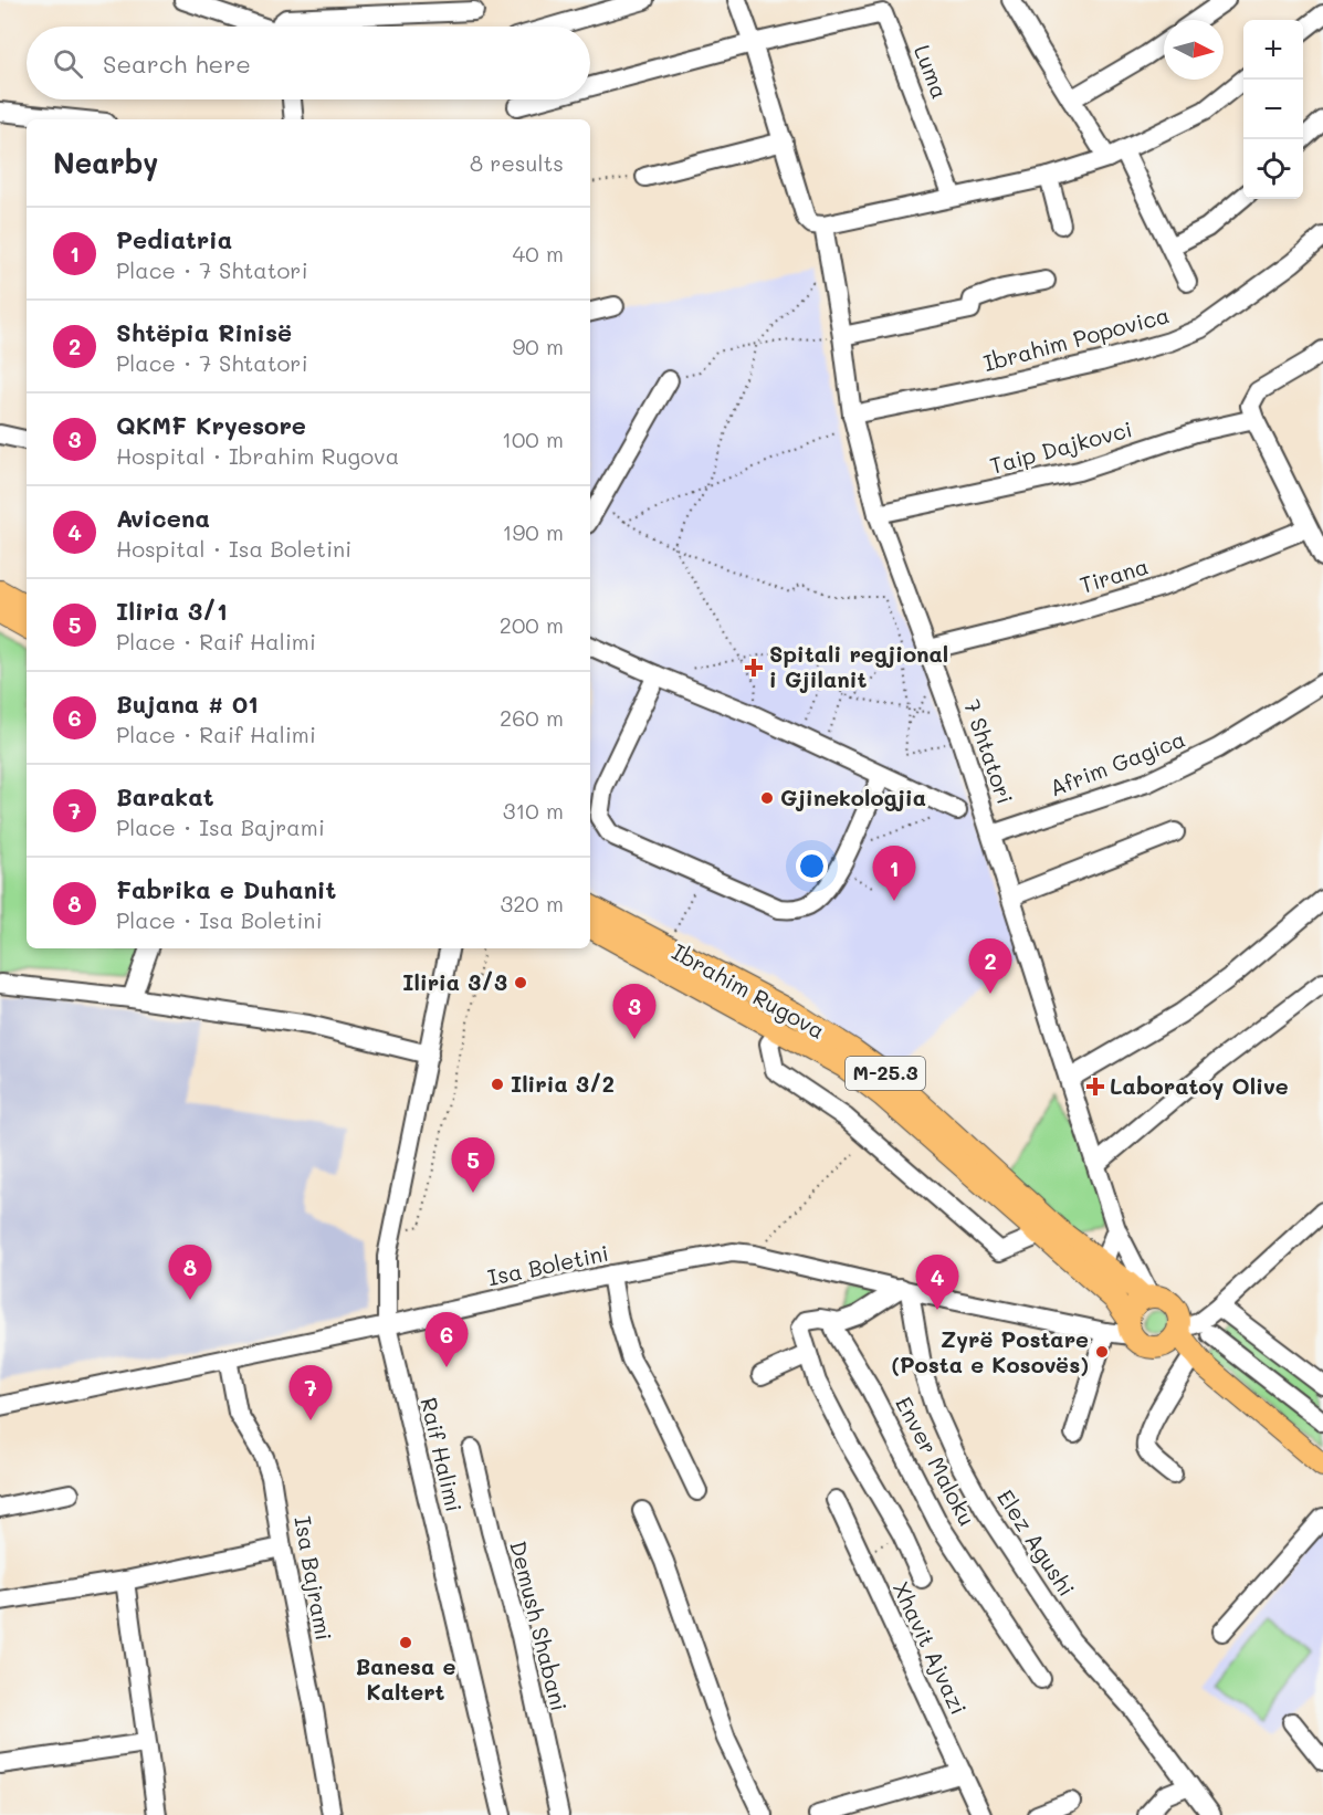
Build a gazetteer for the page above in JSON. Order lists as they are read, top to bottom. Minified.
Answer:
{"streets":{"main road":["Ibrahim Rugova","M-25.3"],"street":["Luma","Ibrahim Popovica","Taip Dajkovci","Tirana","7 Shtatori","Afrim Gagica","Isa Boletini","Raif Halimi","Enver Maloku","Elez Agushi","Isa Bajrami","Demush Shabani","Xhavit Ajvazi"]},"crossings":[["Ibrahim Popovica","7 Shtatori"],["Taip Dajkovci","7 Shtatori"],["Tirana","7 Shtatori"],["7 Shtatori","Afrim Gagica"],["7 Shtatori","Ibrahim Rugova"],["7 Shtatori","Isa Boletini"],["Ibrahim Rugova","Isa Boletini"],["Isa Boletini","Raif Halimi"],["Isa Boletini","Elez Agushi"],["Isa Boletini","Isa Bajrami"]],"places":{"health":["Spitali regjional i Gjilanit","Laboratoy Olive"],"other":["Gjinekologjia","Iliria 3/3","Iliria 3/2","Zyrë Postare (Posta e Kosovës)","Banesa e Kaltert"]},"north":"right","page":{"map_buttons":["+","−"],"search":"Search here","heading":["Nearby","8 results"],"list":[{"mark":"1","name":"Pediatria","note":"Place · 7 Shtatori","value":"40 m"},{"mark":"2","name":"Shtëpia Rinisë","note":"Place · 7 Shtatori","value":"90 m"},{"mark":"3","name":"QKMF Kryesore","note":"Hospital · Ibrahim Rugova","value":"100 m"},{"mark":"4","name":"Avicena","note":"Hospital · Isa Boletini","value":"190 m"},{"mark":"5","name":"Iliria 3/1","note":"Place · Raif Halimi","value":"200 m"},{"mark":"6","name":"Bujana # 01","note":"Place · Raif Halimi","value":"260 m"},{"mark":"7","name":"Barakat","note":"Place · Isa Bajrami","value":"310 m"},{"mark":"8","name":"Fabrika e Duhanit","note":"Place · Isa Boletini","value":"320 m"}],"pins":["1","2","3","5","8","4","6","7"]}}
